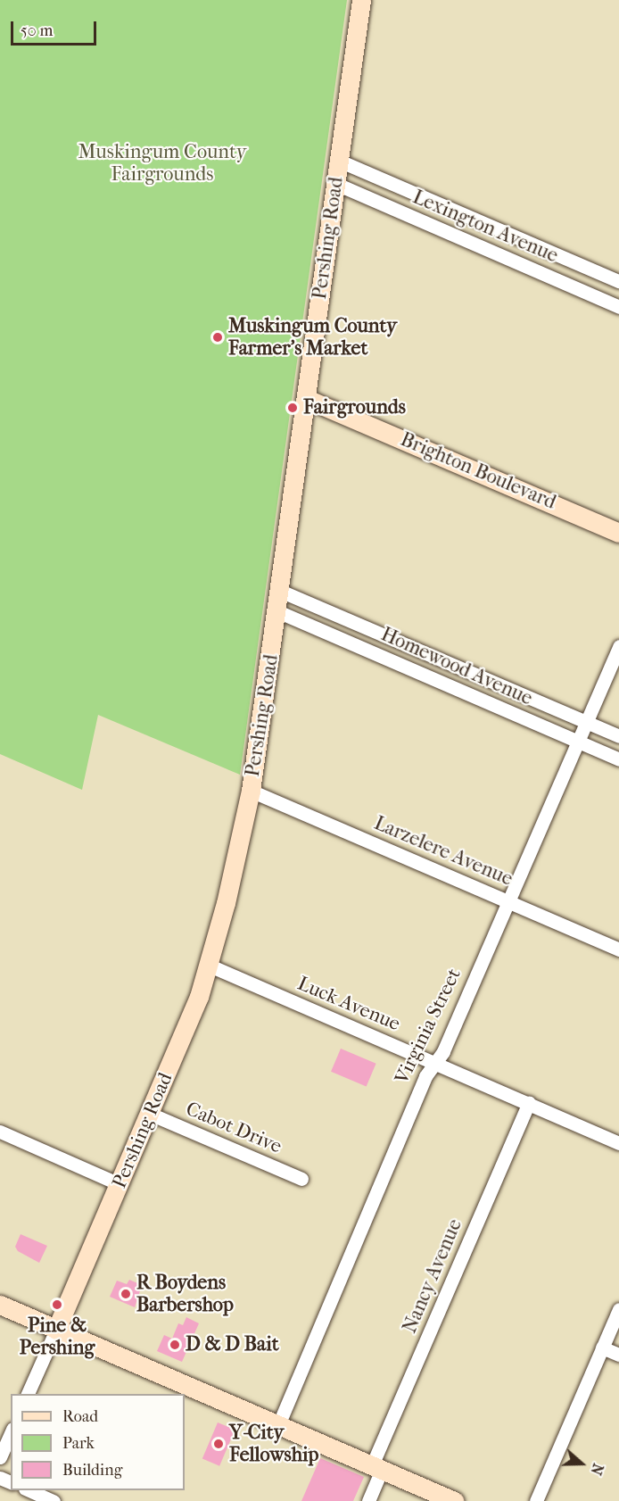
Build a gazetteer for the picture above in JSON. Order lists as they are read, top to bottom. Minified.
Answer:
{"streets":{"street":["Lexington Avenue","Pershing Road","Brighton Boulevard","Homewood Avenue","Larzelere Avenue","Luck Avenue","Virginia Street","Cabot Drive","Nancy Avenue"]},"crossings":[["Lexington Avenue","Pershing Road"],["Pershing Road","Brighton Boulevard"],["Pershing Road","Homewood Avenue"],["Pershing Road","Larzelere Avenue"],["Pershing Road","Luck Avenue"],["Pershing Road","Cabot Drive"],["Homewood Avenue","Virginia Street"],["Larzelere Avenue","Virginia Street"],["Luck Avenue","Virginia Street"],["Luck Avenue","Nancy Avenue"]],"parks":["Muskingum County Fairgrounds"],"places":["Muskingum County Farmer's Market","Fairgrounds","R Boydens Barbershop","Pine & Pershing","D & D Bait","Y-City Fellowship"],"legend":["Road","Park","Building"],"scale_bar":"50 m","north":"right"}
